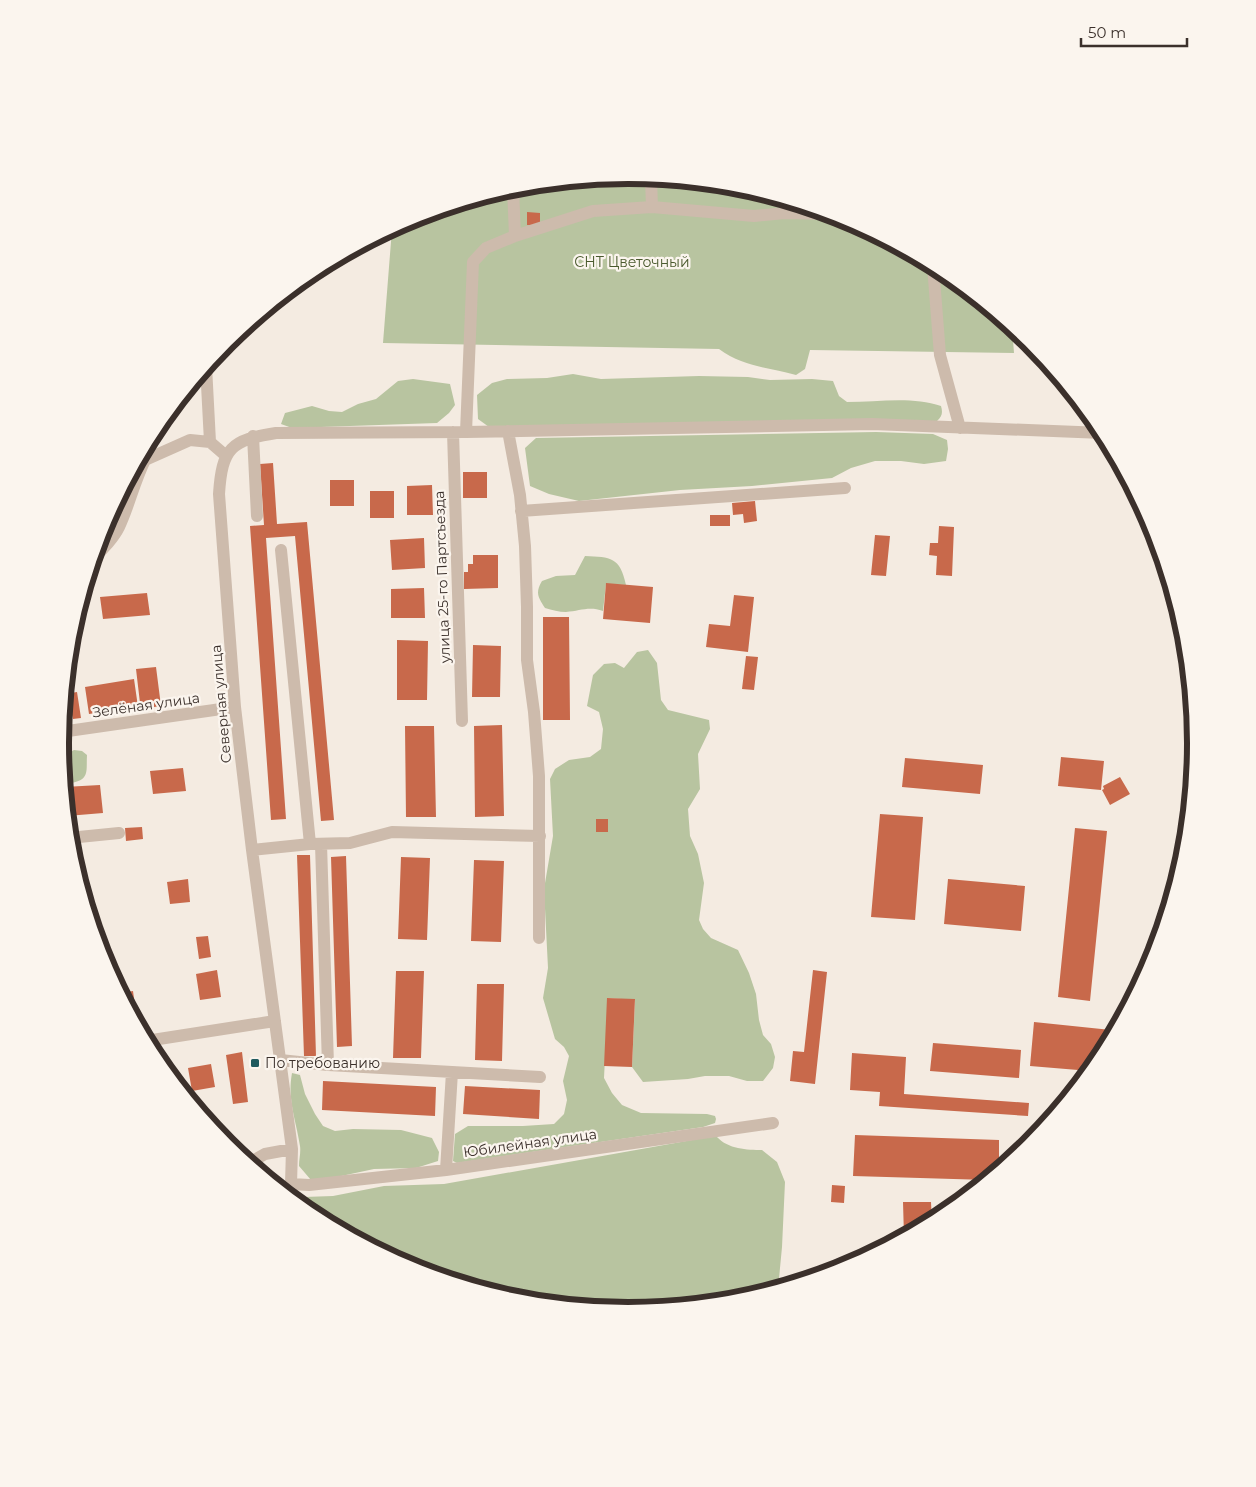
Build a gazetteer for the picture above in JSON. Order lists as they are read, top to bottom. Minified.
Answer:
{"streets":{"street":["улица 25-го Партсъезда","Северная улица","Зелёная улица","Юбилейная улица"]},"crossings":[["Северная улица","Зелёная улица"]],"parks":["СНТ Цветочный"],"places":{"transit":["По требованию"]},"scale_bar":"50 m"}
